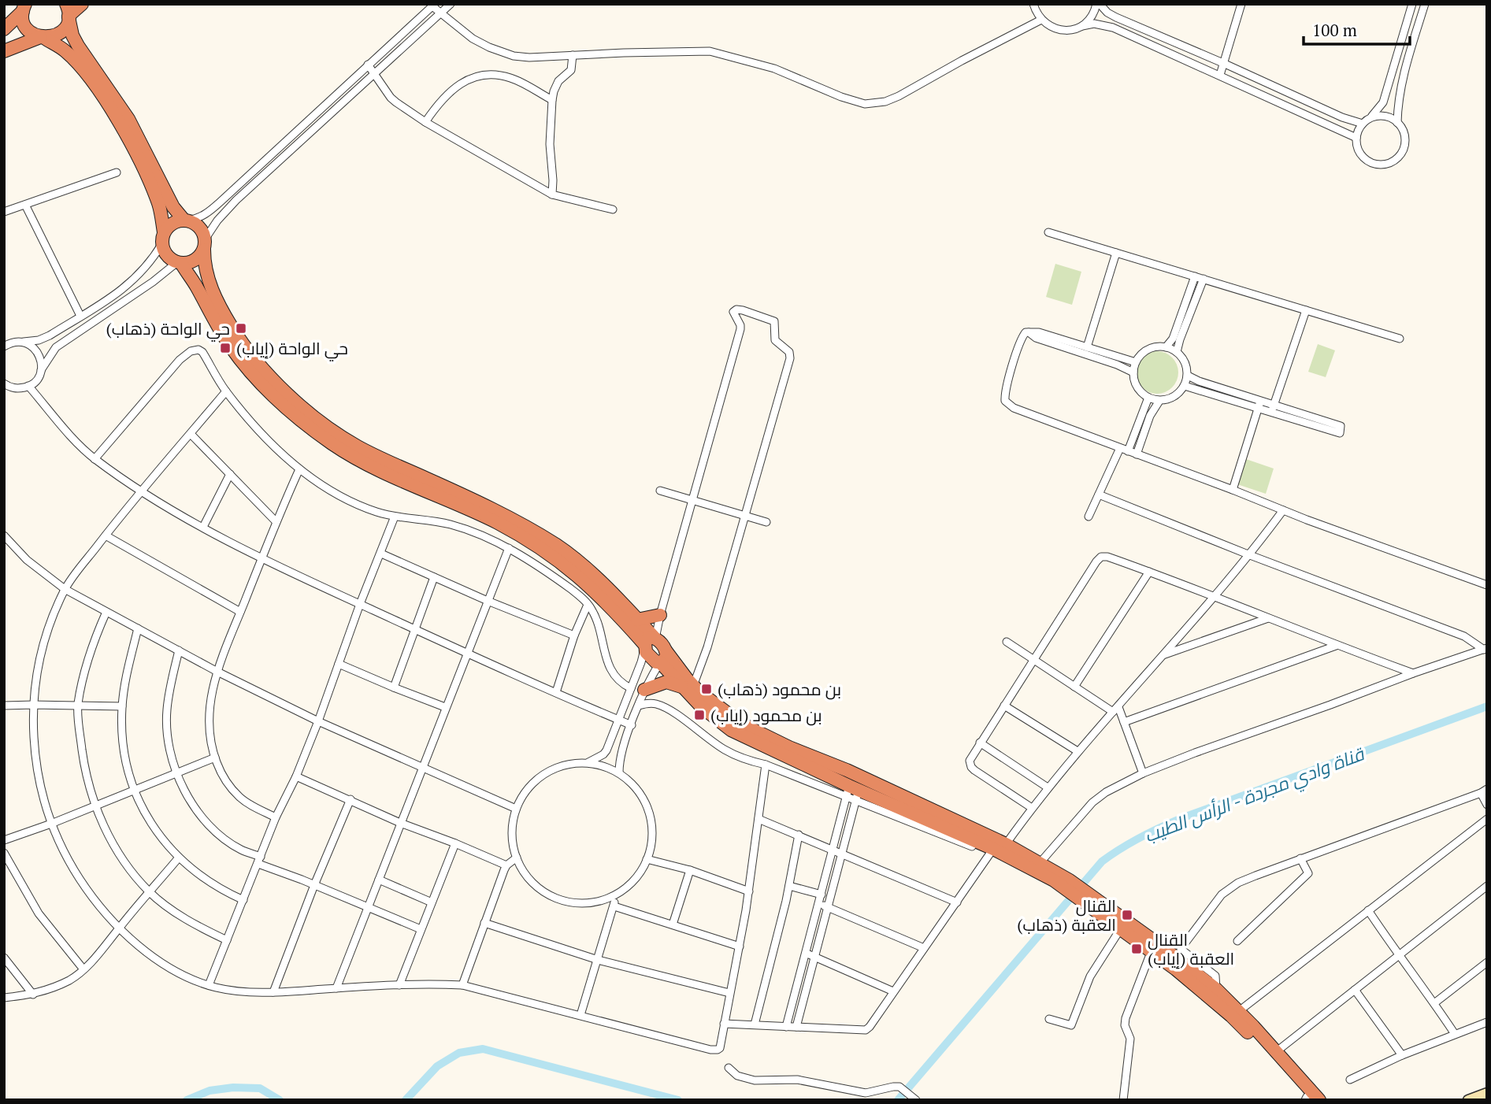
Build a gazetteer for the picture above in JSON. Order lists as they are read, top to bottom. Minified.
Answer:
{"water":["قناة وادي مجردة - الرأس الطيب"],"places":{"transit":["حي الواحة (ذهاب)","حي الواحة (إياب)","بن محمود (ذهاب)","بن محمود (إياب)","القنال العقبة (ذهاب)","القنال العقبة (إياب)"]},"scale_bar":"100 m"}
